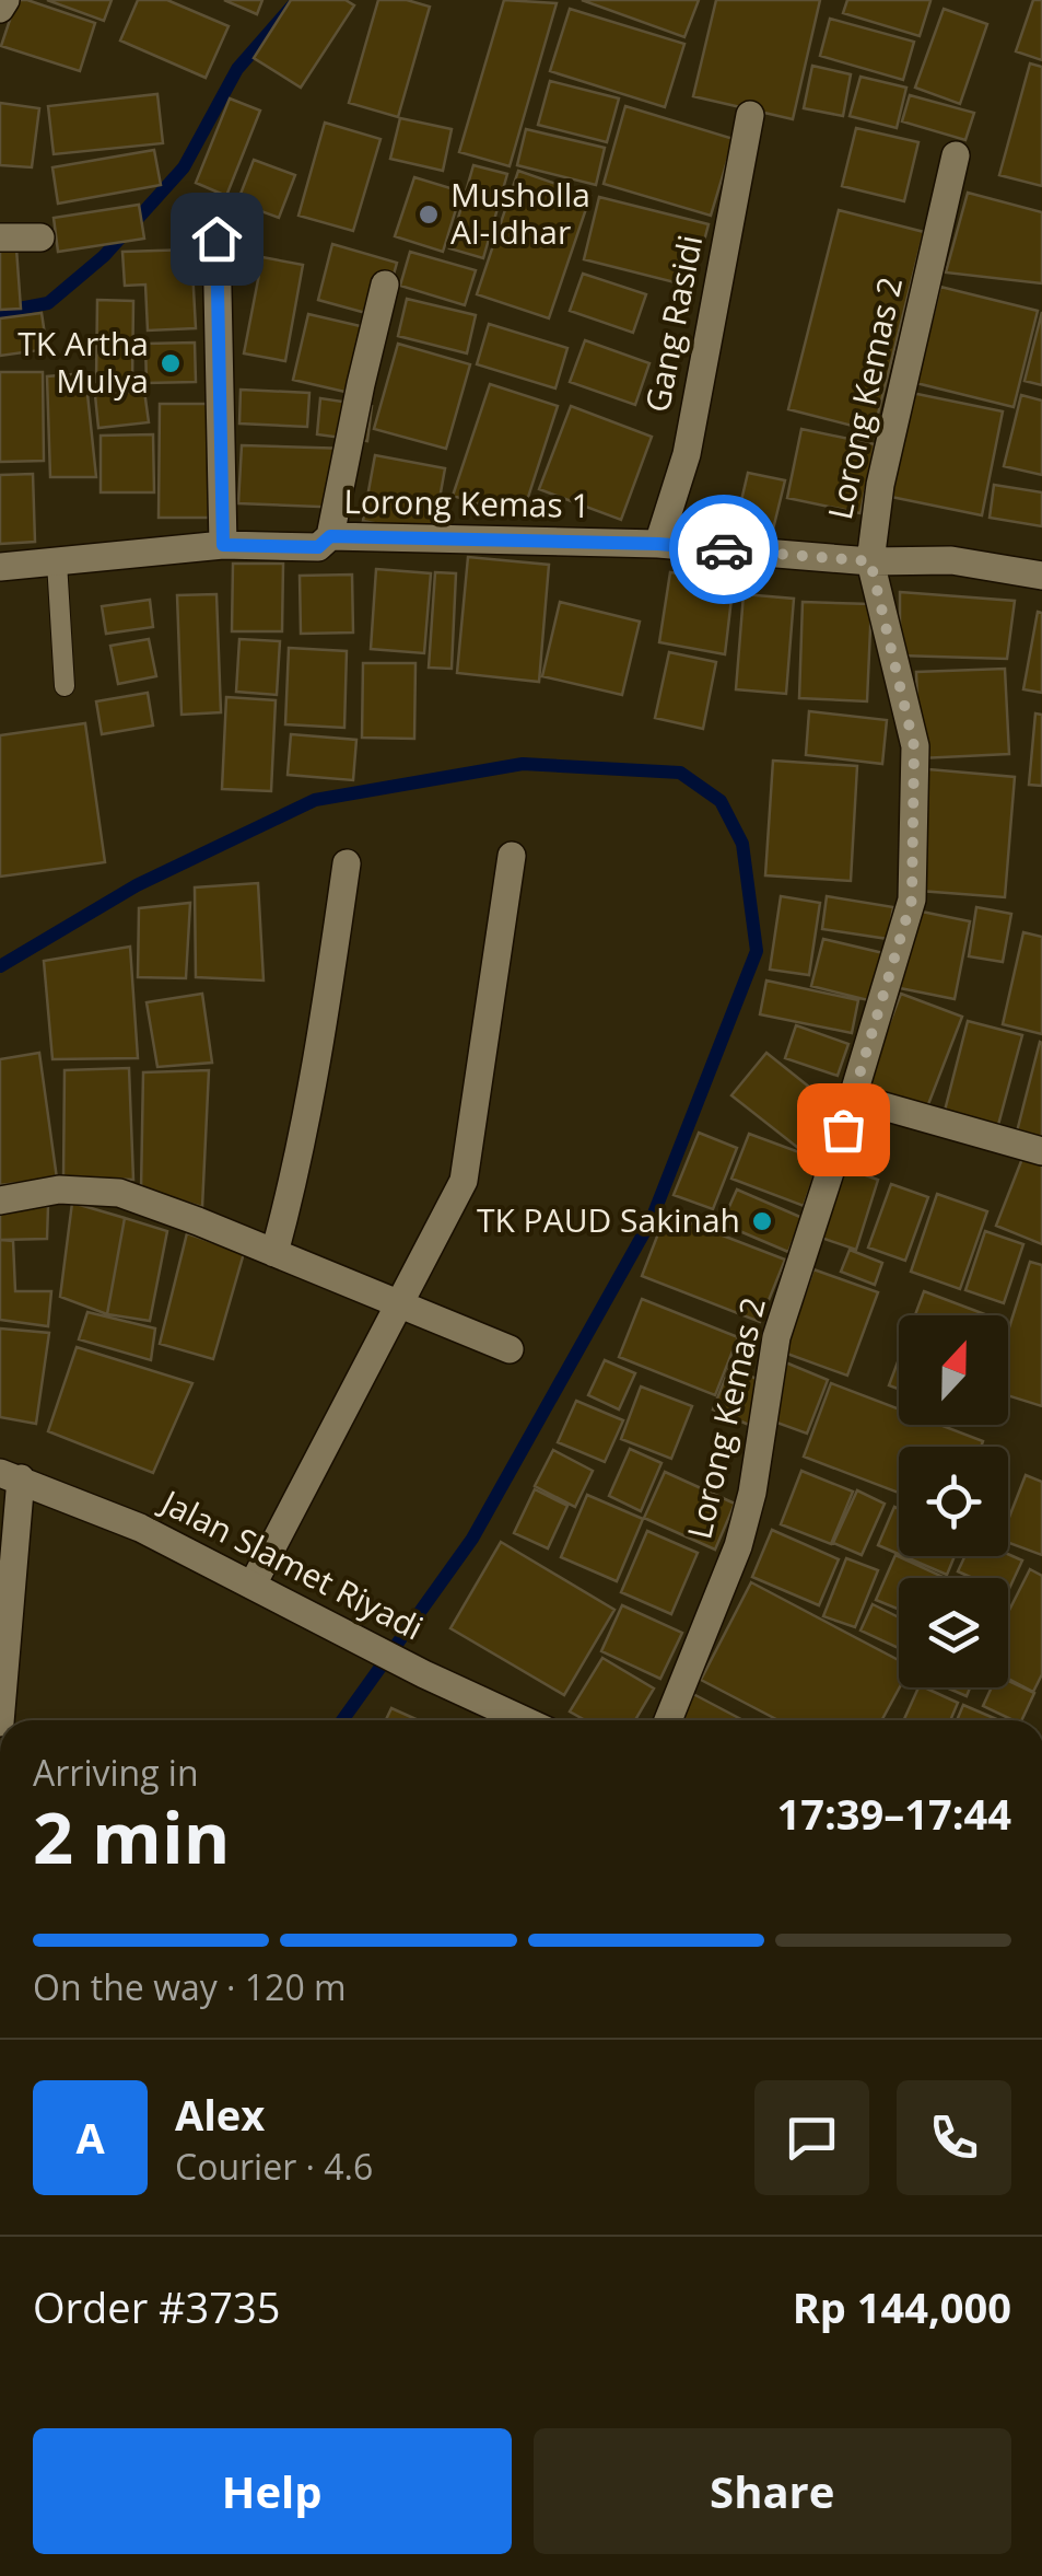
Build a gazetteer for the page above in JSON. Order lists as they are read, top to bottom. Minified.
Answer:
{"streets":{"street":["Gang Rasidi","Lorong Kemas 2","Lorong Kemas 1","Jalan Slamet Riyadi"]},"crossings":[["Gang Rasidi","Lorong Kemas 1"],["Lorong Kemas 2","Lorong Kemas 1"]],"places":["Musholla Al-Idhar","TK Artha Mulya","TK PAUD Sakinah"],"north":"top","page":{"heading":["2 min","Arriving in","17:39–17:44"],"panel":["Alex","Courier · 4.6","Order #3735","Rp 144,000"],"bar":"On the way · 120 m","round":"A","buttons":["Help","Share"]}}
